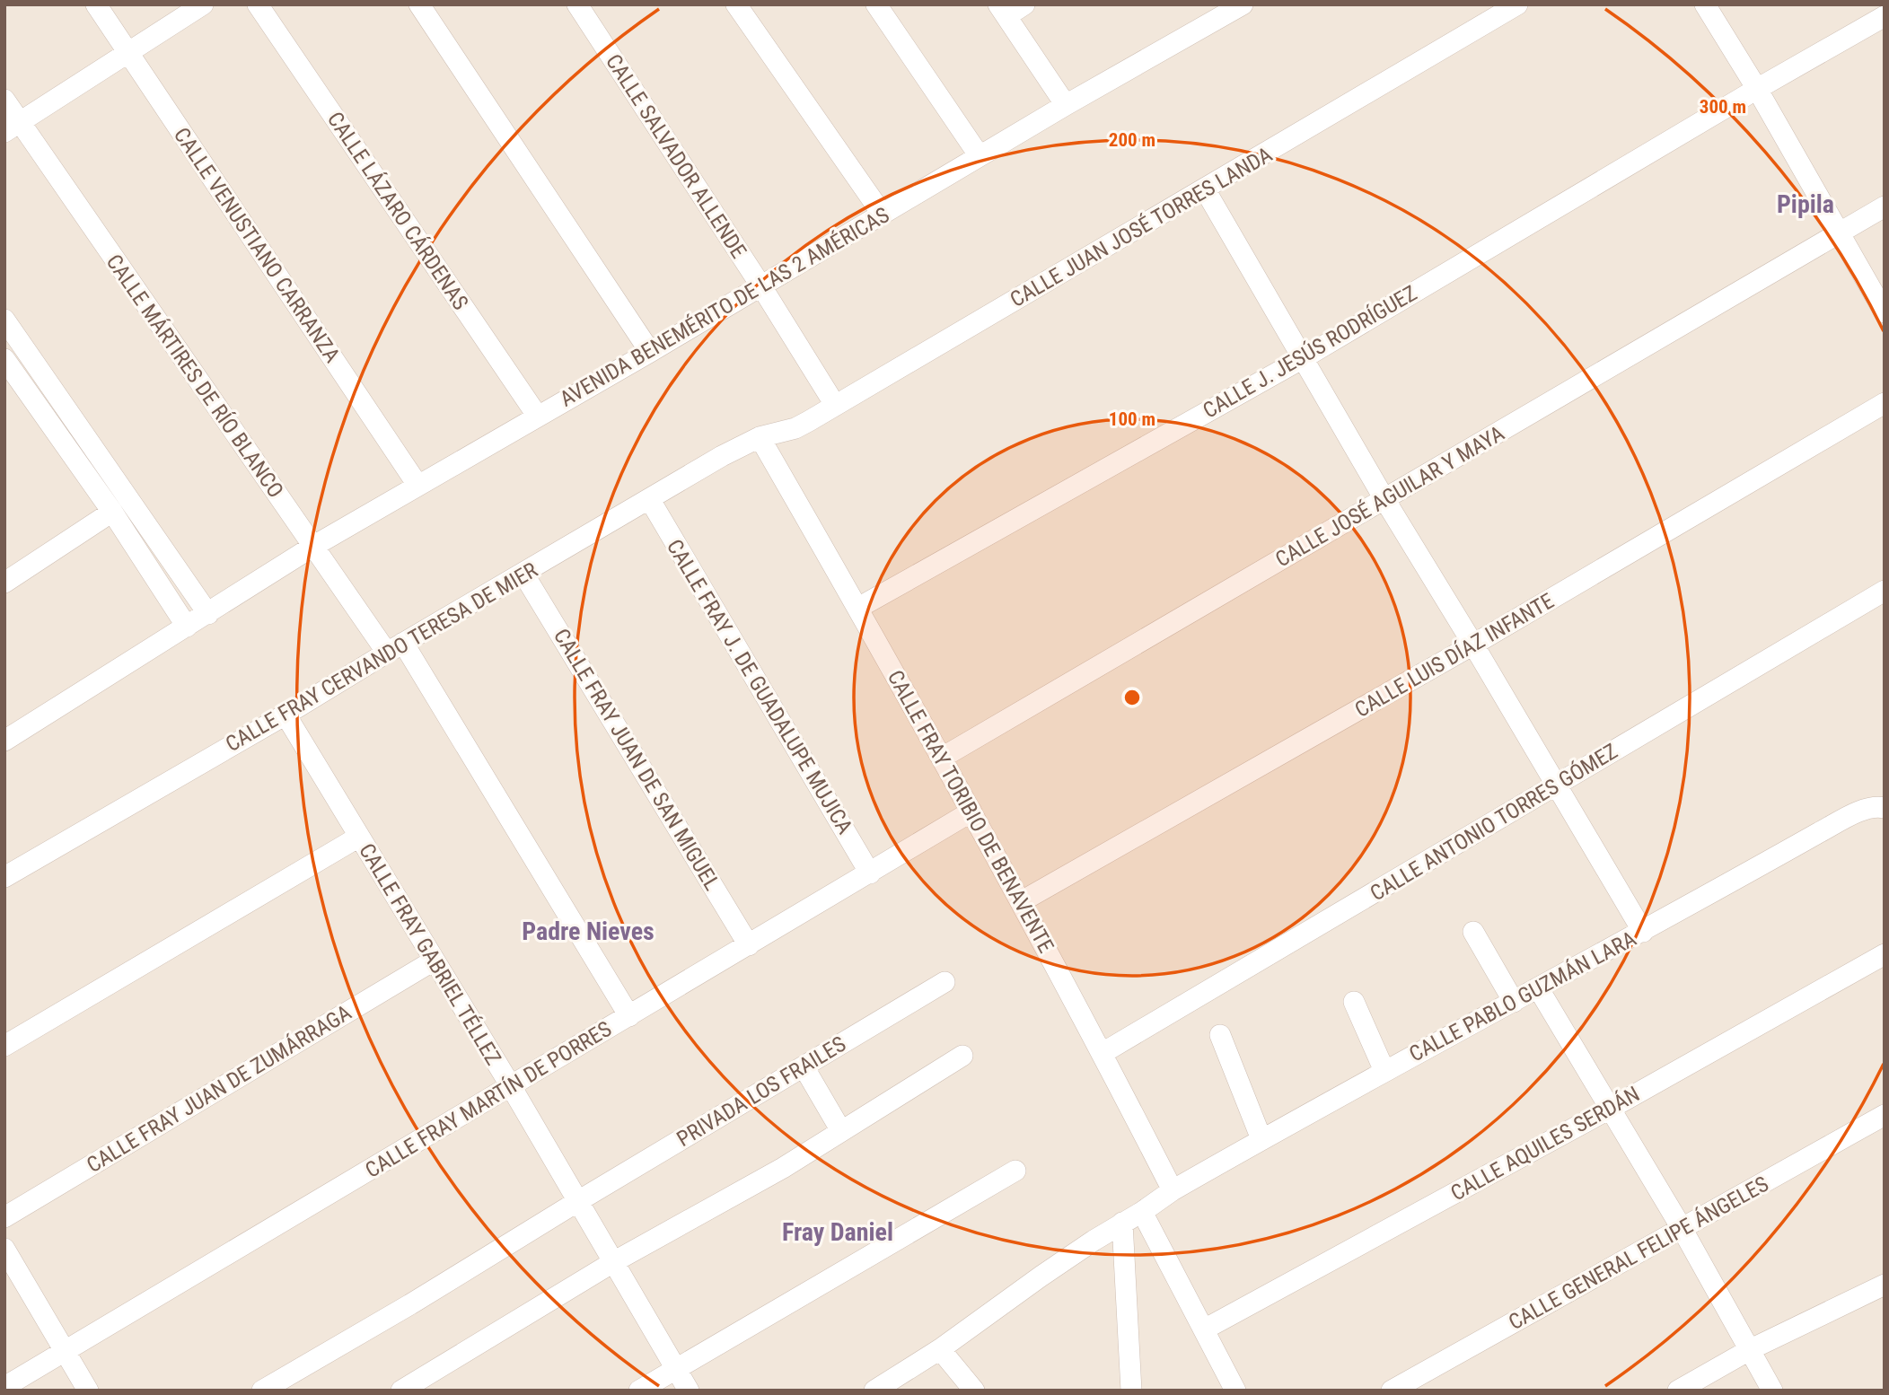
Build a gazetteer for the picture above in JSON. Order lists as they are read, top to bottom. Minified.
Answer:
{"streets":{"street":["CALLE SALVADOR ALLENDE","CALLE LÁZARO CÁRDENAS","CALLE JUAN JOSÉ TORRES LANDA","CALLE VENUSTIANO CARRANZA","AVENIDA BENEMÉRITO DE LAS 2 AMÉRICAS","CALLE J. JESÚS RODRÍGUEZ","CALLE MÁRTIRES DE RÍO BLANCO","CALLE JOSÉ AGUILAR Y MAYA","CALLE LUIS DÍAZ INFANTE","CALLE FRAY CERVANDO TERESA DE MIER","CALLE FRAY J. DE GUADALUPE MUJICA","CALLE FRAY JUAN DE SAN MIGUEL","CALLE FRAY TORIBIO DE BENAVENTE","CALLE ANTONIO TORRES GÓMEZ","CALLE FRAY GABRIEL TÉLLEZ","CALLE PABLO GUZMÁN LARA","CALLE FRAY JUAN DE ZUMÁRRAGA","PRIVADA LOS FRAILES","CALLE FRAY MARTÍN DE PORRES","CALLE AQUILES SERDÁN","CALLE GENERAL FELIPE ÁNGELES"]},"crossings":[["CALLE SALVADOR ALLENDE","CALLE JUAN JOSÉ TORRES LANDA"],["CALLE SALVADOR ALLENDE","AVENIDA BENEMÉRITO DE LAS 2 AMÉRICAS"],["CALLE LÁZARO CÁRDENAS","AVENIDA BENEMÉRITO DE LAS 2 AMÉRICAS"],["CALLE JUAN JOSÉ TORRES LANDA","CALLE FRAY CERVANDO TERESA DE MIER"],["CALLE JUAN JOSÉ TORRES LANDA","CALLE FRAY TORIBIO DE BENAVENTE"],["CALLE VENUSTIANO CARRANZA","AVENIDA BENEMÉRITO DE LAS 2 AMÉRICAS"],["AVENIDA BENEMÉRITO DE LAS 2 AMÉRICAS","CALLE MÁRTIRES DE RÍO BLANCO"],["CALLE J. JESÚS RODRÍGUEZ","CALLE FRAY TORIBIO DE BENAVENTE"],["CALLE MÁRTIRES DE RÍO BLANCO","CALLE FRAY CERVANDO TERESA DE MIER"],["CALLE MÁRTIRES DE RÍO BLANCO","CALLE FRAY MARTÍN DE PORRES"],["CALLE JOSÉ AGUILAR Y MAYA","CALLE FRAY TORIBIO DE BENAVENTE"],["CALLE LUIS DÍAZ INFANTE","CALLE FRAY TORIBIO DE BENAVENTE"],["CALLE FRAY CERVANDO TERESA DE MIER","CALLE FRAY J. DE GUADALUPE MUJICA"],["CALLE FRAY CERVANDO TERESA DE MIER","CALLE FRAY JUAN DE SAN MIGUEL"],["CALLE FRAY CERVANDO TERESA DE MIER","CALLE FRAY TORIBIO DE BENAVENTE"],["CALLE FRAY CERVANDO TERESA DE MIER","CALLE FRAY GABRIEL TÉLLEZ"],["CALLE FRAY J. DE GUADALUPE MUJICA","CALLE FRAY MARTÍN DE PORRES"],["CALLE FRAY JUAN DE SAN MIGUEL","CALLE FRAY MARTÍN DE PORRES"],["CALLE FRAY TORIBIO DE BENAVENTE","CALLE ANTONIO TORRES GÓMEZ"],["CALLE FRAY TORIBIO DE BENAVENTE","CALLE PABLO GUZMÁN LARA"],["CALLE FRAY TORIBIO DE BENAVENTE","CALLE FRAY MARTÍN DE PORRES"],["CALLE FRAY GABRIEL TÉLLEZ","CALLE FRAY JUAN DE ZUMÁRRAGA"],["CALLE FRAY GABRIEL TÉLLEZ","PRIVADA LOS FRAILES"],["CALLE FRAY GABRIEL TÉLLEZ","CALLE FRAY MARTÍN DE PORRES"]],"districts":["Pipila","Padre Nieves","Fray Daniel"],"rings":["300 m","200 m","100 m"]}
